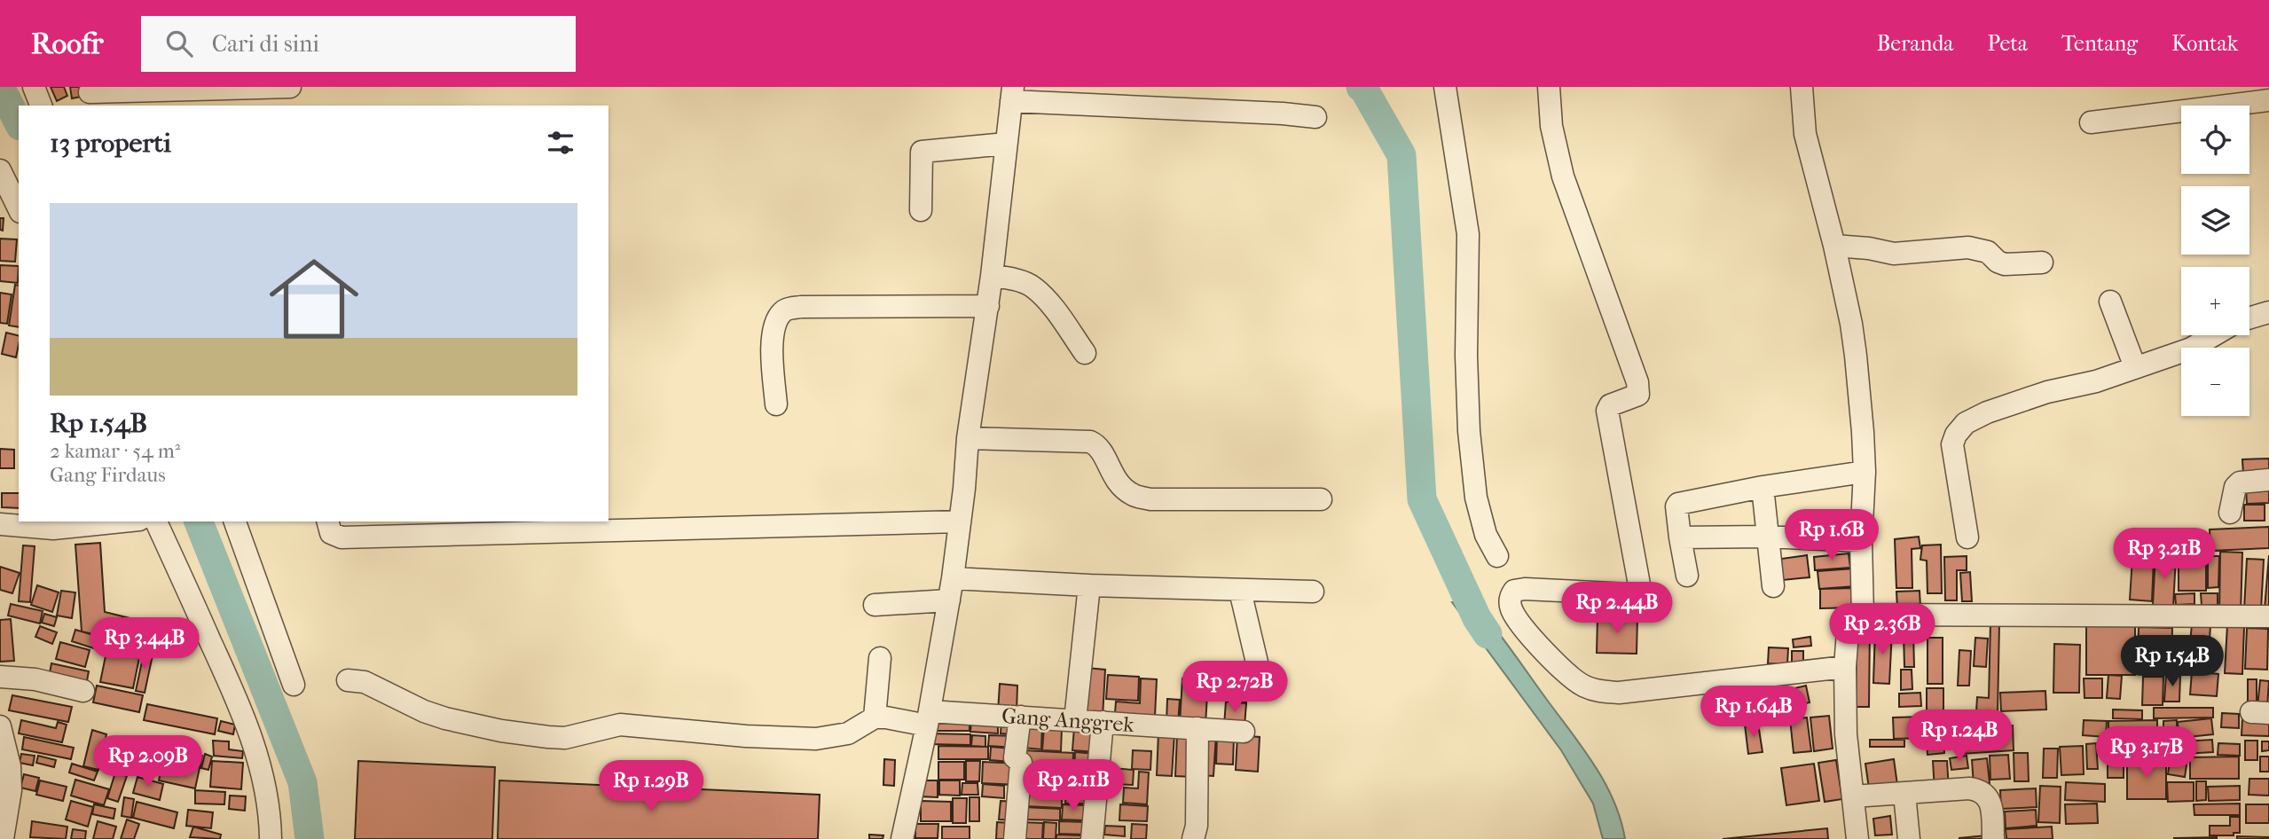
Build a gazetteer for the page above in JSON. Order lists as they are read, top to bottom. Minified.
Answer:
{"streets":{"street":["Gang Anggrek"]},"page":{"header":"Roofr","search":"Cari di sini","nav":["Beranda","Peta","Tentang","Kontak"],"map_buttons":["+","−"],"heading":"13 properti","list":[{"name":"Rp 1.54B","note":"2 kamar · 54 m² · Gang Firdaus"}],"price":["Rp 1.6B","Rp 3.21B","Rp 2.44B","Rp 2.36B","Rp 3.44B","Rp 1.54B","Rp 2.72B","Rp 1.64B","Rp 1.24B","Rp 3.17B","Rp 2.09B","Rp 2.11B","Rp 1.29B"]}}
